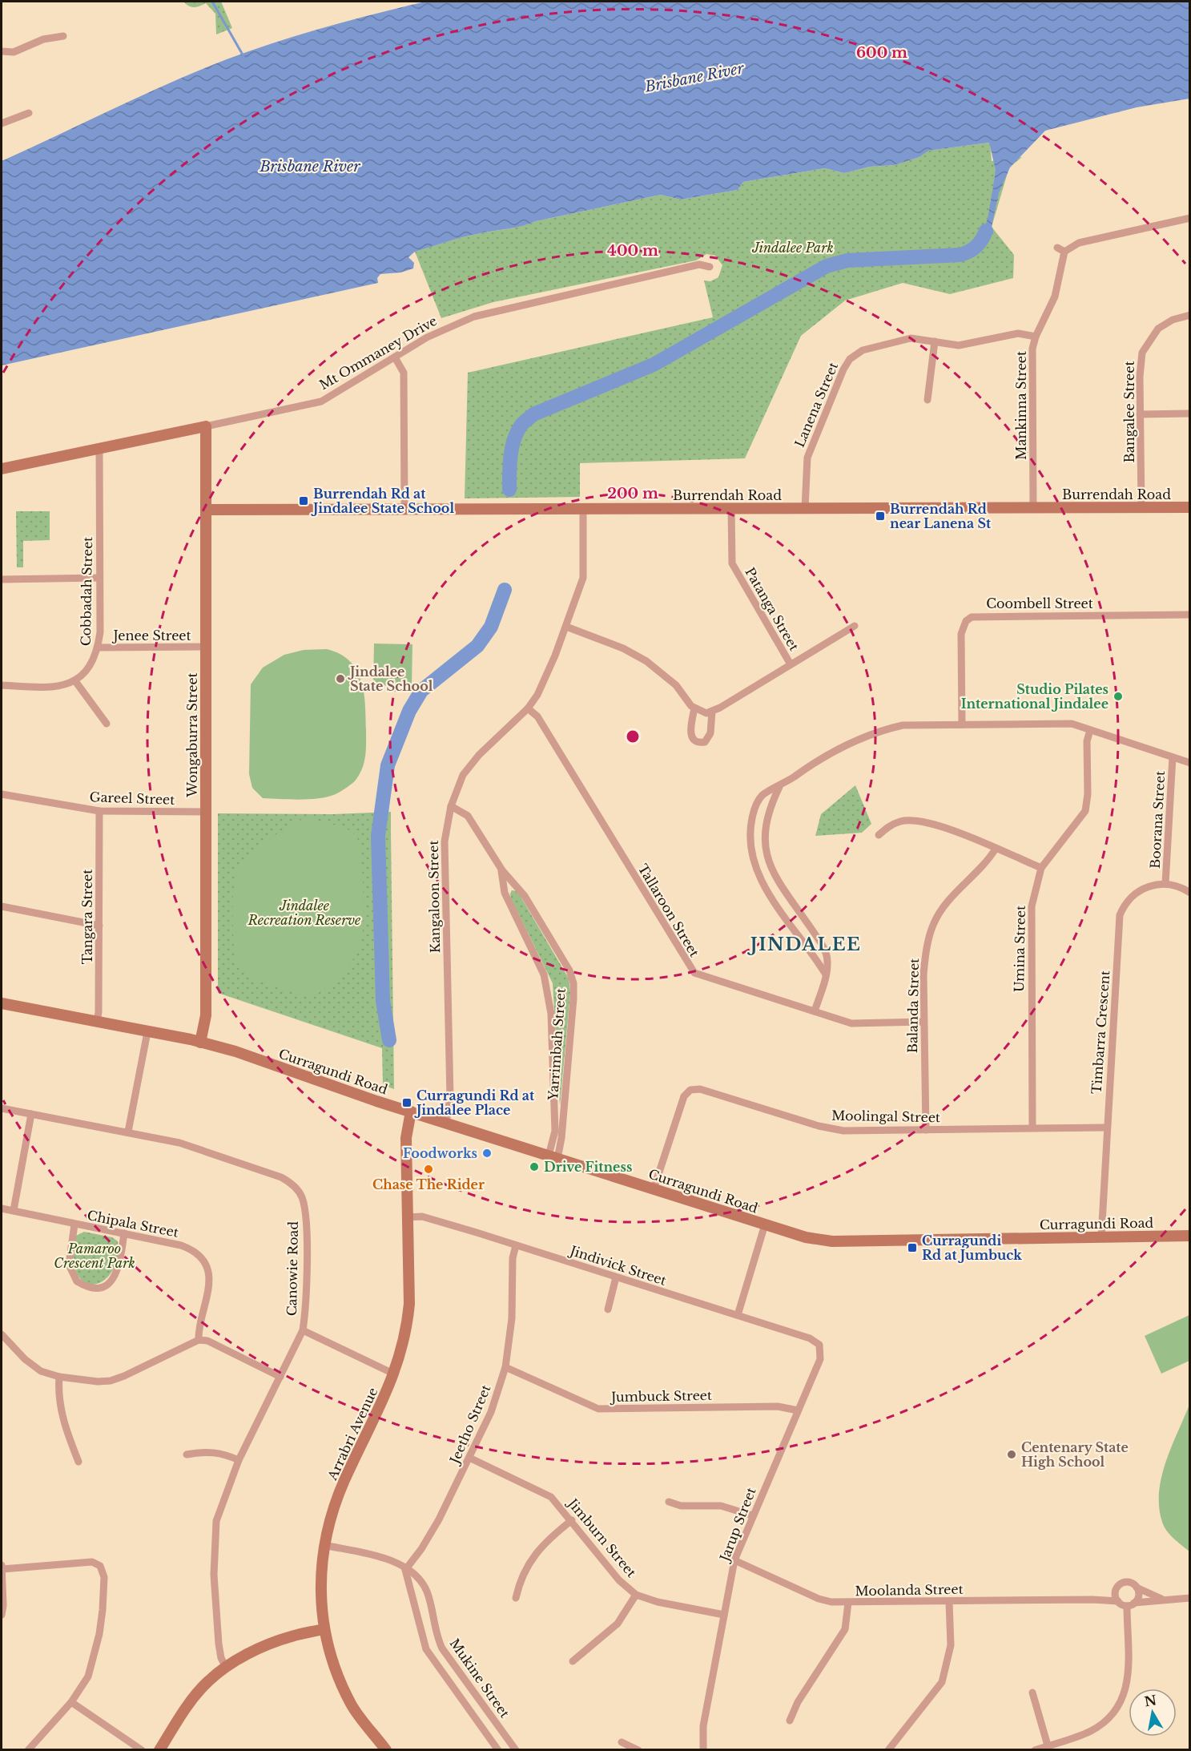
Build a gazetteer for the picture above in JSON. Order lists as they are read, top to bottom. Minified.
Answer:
{"streets":{"street":["Mt Ommaney Drive","Lanena Street","Mankinna Street","Bangalee Street","Burrendah Road","Cobbadah Street","Coombell Street","Patanga Street","Jenee Street","Wongaburra Street","Gareel Street","Boorana Street","Kangaloon Street","Tallaroon Street","Tangara Street","Umina Street","Balanda Street","Timbarra Crescent","Yarrimbah Street","Curragundi Road","Moolingal Street","Chipala Street","Jindivick Street","Canowie Road","Jumbuck Street","Jeetho Street","Arrabri Avenue","Jarup Street","Jimburn Street","Moolanda Street","Mukine Street"]},"crossings":[["Mt Ommaney Drive","Cobbadah Street"],["Mt Ommaney Drive","Wongaburra Street"],["Lanena Street","Mankinna Street"],["Lanena Street","Burrendah Road"],["Mankinna Street","Burrendah Road"],["Bangalee Street","Burrendah Road"],["Burrendah Road","Patanga Street"],["Burrendah Road","Wongaburra Street"],["Burrendah Road","Kangaloon Street"],["Cobbadah Street","Jenee Street"],["Jenee Street","Wongaburra Street"],["Wongaburra Street","Gareel Street"],["Wongaburra Street","Curragundi Road"],["Gareel Street","Tangara Street"],["Boorana Street","Timbarra Crescent"],["Kangaloon Street","Tallaroon Street"],["Kangaloon Street","Yarrimbah Street"],["Kangaloon Street","Curragundi Road"],["Tallaroon Street","Balanda Street"],["Tangara Street","Curragundi Road"],["Umina Street","Moolingal Street"],["Balanda Street","Moolingal Street"],["Timbarra Crescent","Curragundi Road"],["Timbarra Crescent","Moolingal Street"],["Yarrimbah Street","Curragundi Road"],["Curragundi Road","Moolingal Street"],["Curragundi Road","Arrabri Avenue"],["Jindivick Street","Jeetho Street"],["Jindivick Street","Arrabri Avenue"],["Jindivick Street","Jarup Street"],["Jumbuck Street","Jeetho Street"],["Jumbuck Street","Jarup Street"],["Jeetho Street","Jimburn Street"],["Jeetho Street","Mukine Street"],["Arrabri Avenue","Mukine Street"],["Jarup Street","Jimburn Street"],["Jarup Street","Moolanda Street"]],"districts":["JINDALEE"],"water":["Brisbane River"],"parks":["Jindalee Park","Jindalee Recreation Reserve","Pamaroo Crescent Park"],"places":{"transit":["Burrendah Rd at Jindalee State School","Burrendah Rd near Lanena St","Curragundi Rd at Jindalee Place","Curragundi Rd at Jumbuck"],"other":["Jindalee State School","Studio Pilates International Jindalee","Foodworks","Drive Fitness","Chase The Rider","Centenary State High School"]},"north":"top","rings":["600 m","400 m","200 m"]}
